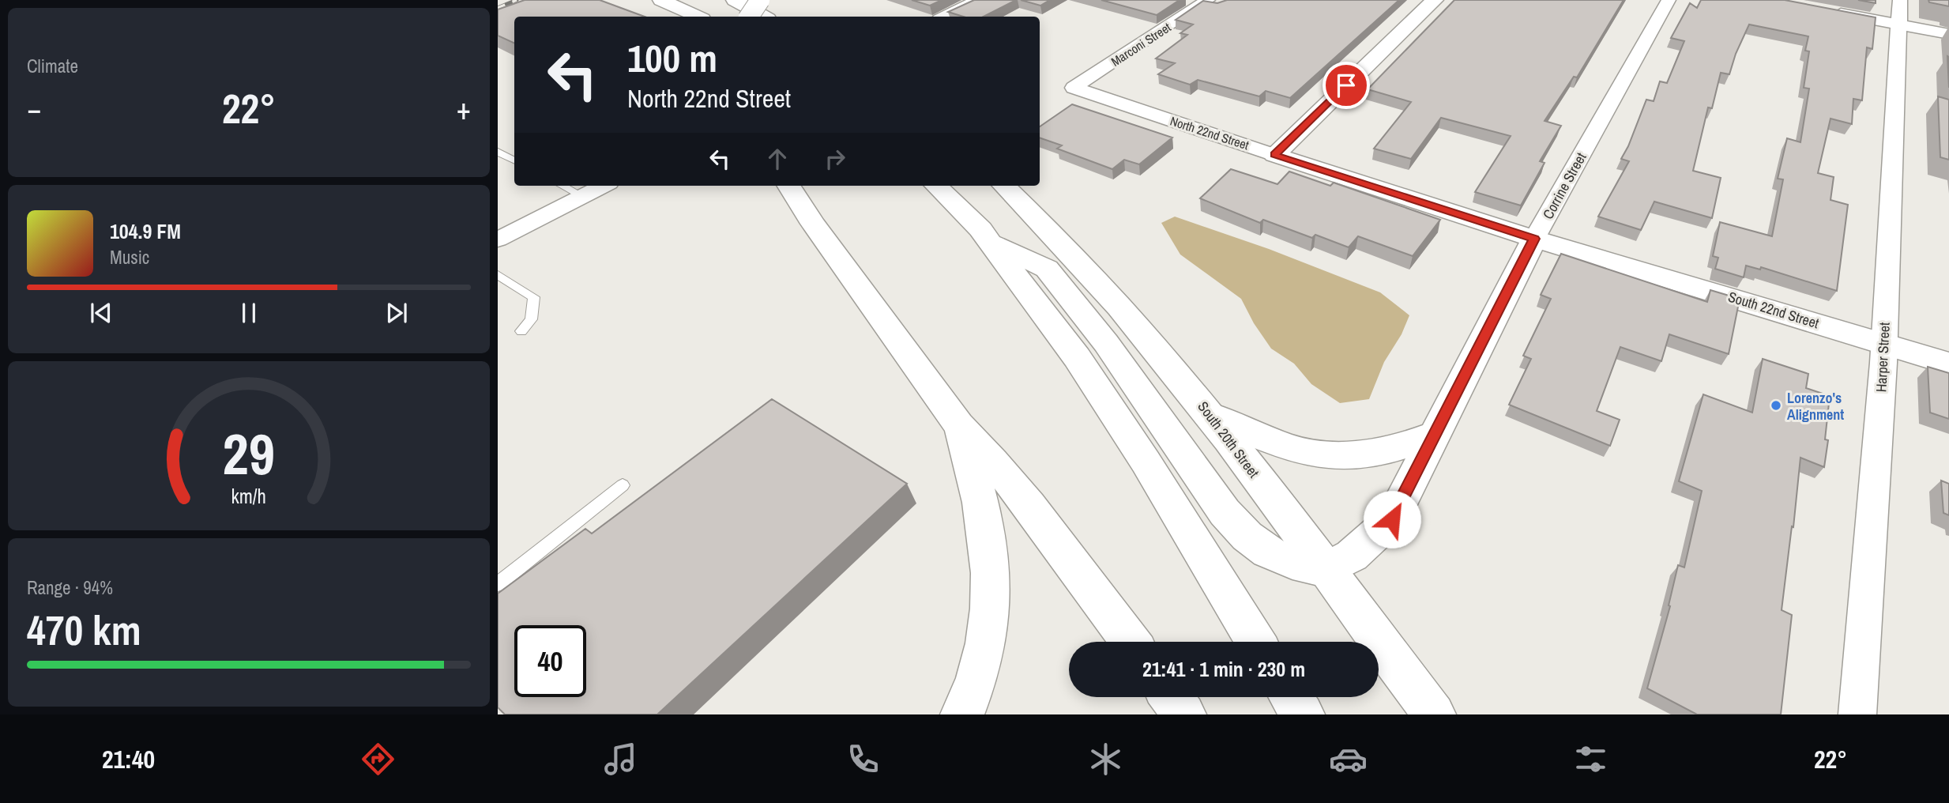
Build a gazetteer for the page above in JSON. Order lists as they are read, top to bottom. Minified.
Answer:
{"streets":{"main road":["North 22nd Street","Corrine Street","South 22nd Street","South 20th Street"],"street":["Marconi Street","Harper Street"]},"crossings":[["Marconi Street","North 22nd Street"],["North 22nd Street","Corrine Street"],["North 22nd Street","South 22nd Street"],["Corrine Street","South 22nd Street"],["Corrine Street","South 20th Street"],["South 22nd Street","Harper Street"]],"places":["Lorenzo's Alignment"],"page":{"tile":["Climate",["Range · 94%","470 km"]],"turn":["100 m","North 22nd Street"],"heat":["−","22°","+"],"song":["104.9 FM","Music"],"limit":"40","trip":"21:41 · 1 min · 230 m","tabs":["21:40","22°"],"gauge":["29","km/h"]}}
